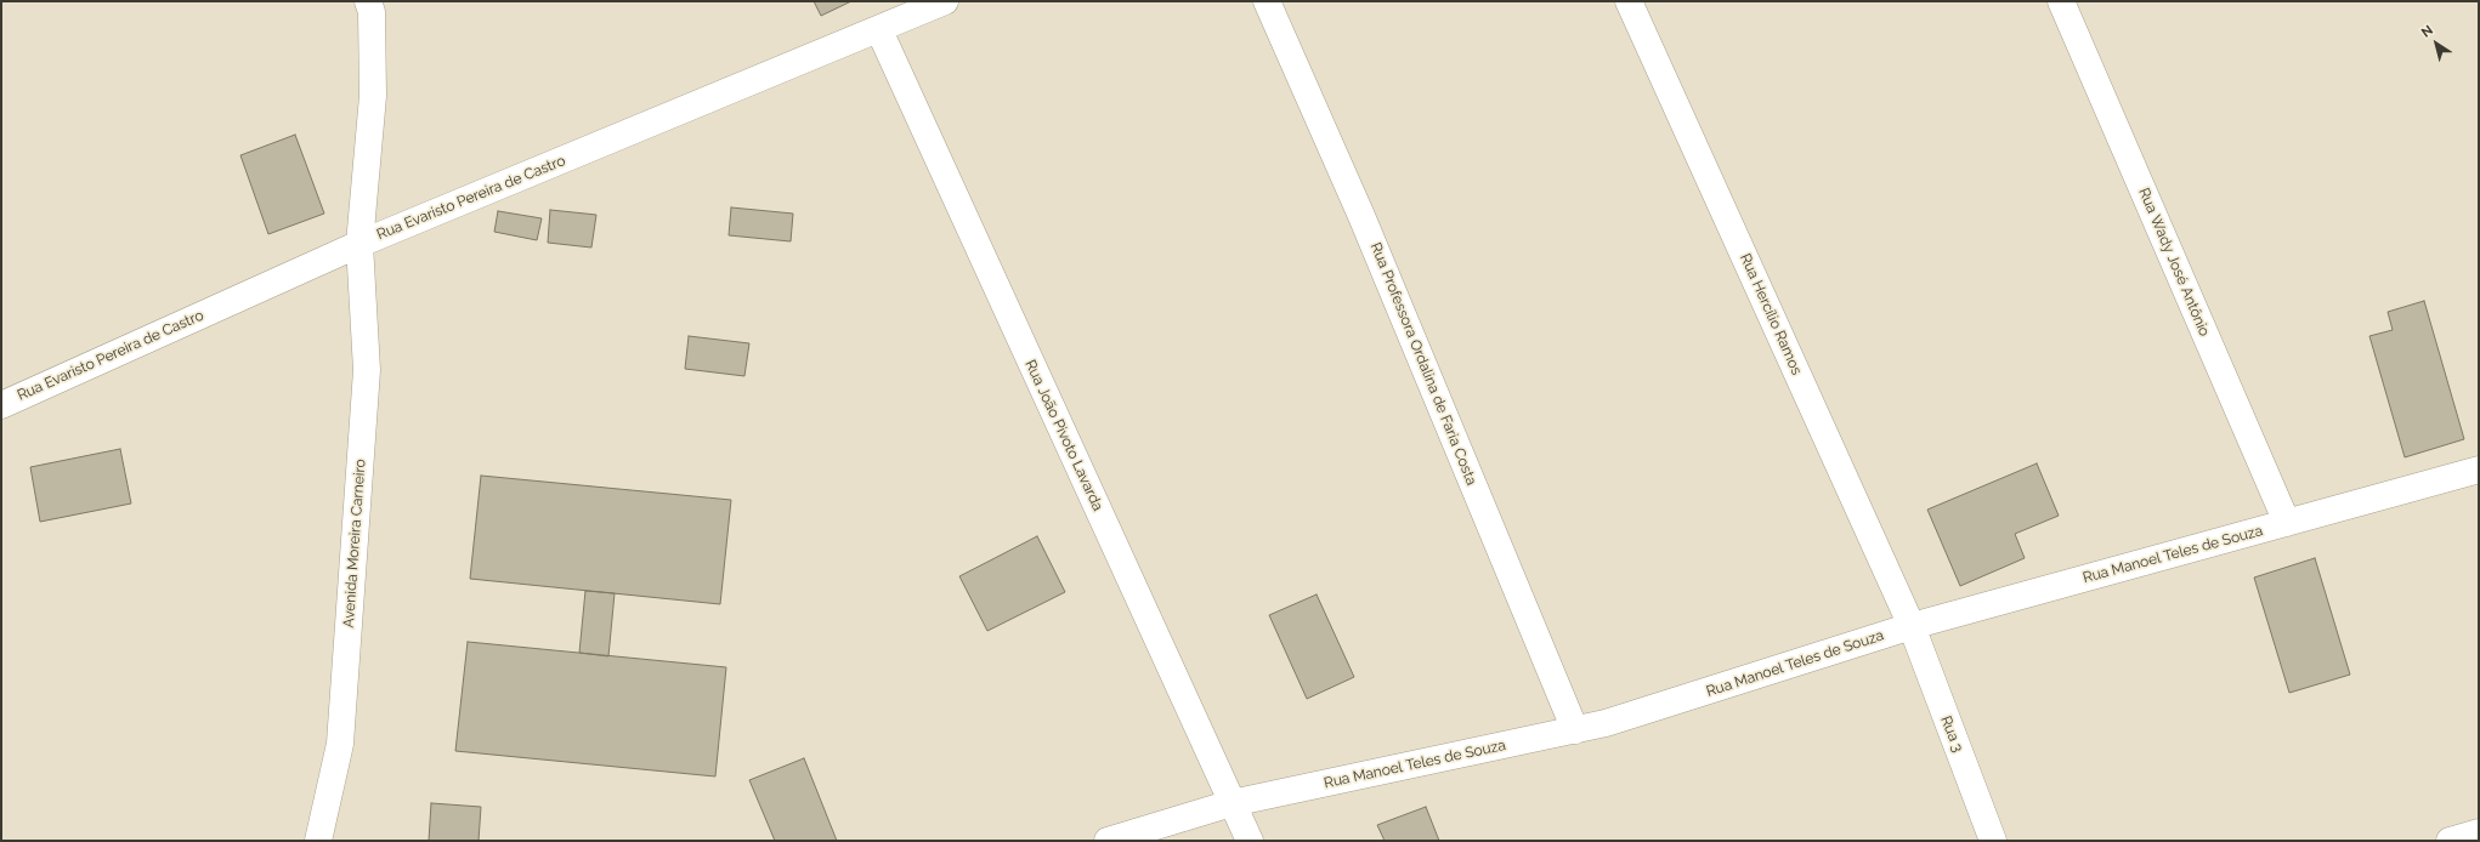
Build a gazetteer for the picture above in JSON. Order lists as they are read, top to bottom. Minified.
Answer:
{"streets":{"street":["Rua Evaristo Pereira de Castro","Rua Wady José Antônio","Rua Hercílio Ramos","Rua Professora Ordalina de Faria Costa","Rua João Pivoto Lavarda","Avenida Moreira Carneiro","Rua Manoel Teles de Souza","Rua 3"]},"crossings":[["Rua Evaristo Pereira de Castro","Rua João Pivoto Lavarda"],["Rua Evaristo Pereira de Castro","Avenida Moreira Carneiro"],["Rua Wady José Antônio","Rua Manoel Teles de Souza"],["Rua Hercílio Ramos","Rua Manoel Teles de Souza"],["Rua Hercílio Ramos","Rua 3"],["Rua Professora Ordalina de Faria Costa","Rua Manoel Teles de Souza"],["Rua João Pivoto Lavarda","Rua Manoel Teles de Souza"],["Rua Manoel Teles de Souza","Rua 3"]],"north":"top left"}
